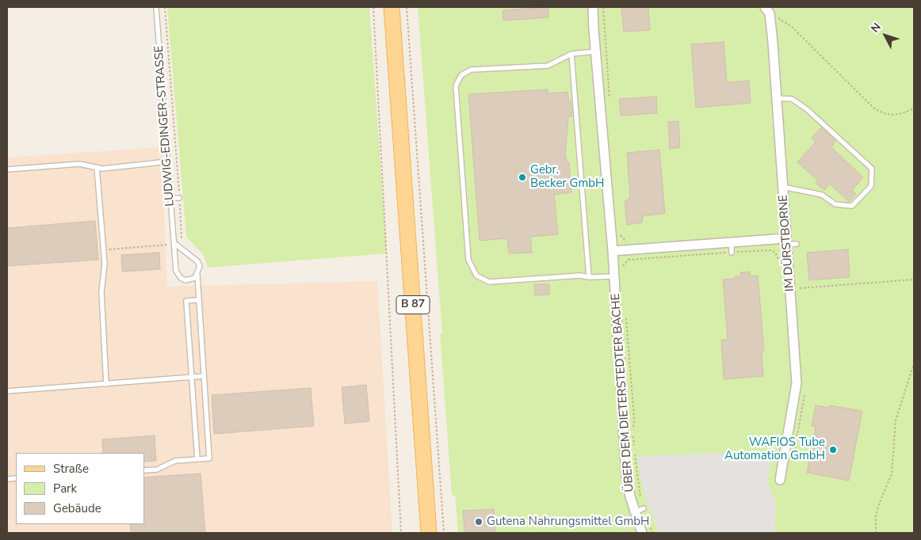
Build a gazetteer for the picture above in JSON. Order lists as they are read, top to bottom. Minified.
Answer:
{"streets":{"main road":["B 87"],"street":["IM DÜRSTBORNE","ÜBER DEM DIETERSTEDTER BACHE"],"lane":["LUDWIG-EDINGER-STRASSE"]},"places":["Gebr. Becker GmbH","WAFIOS Tube Automation GmbH","Gutena Nahrungsmittel GmbH"],"legend":["Straße","Park","Gebäude"],"north":"top left"}
